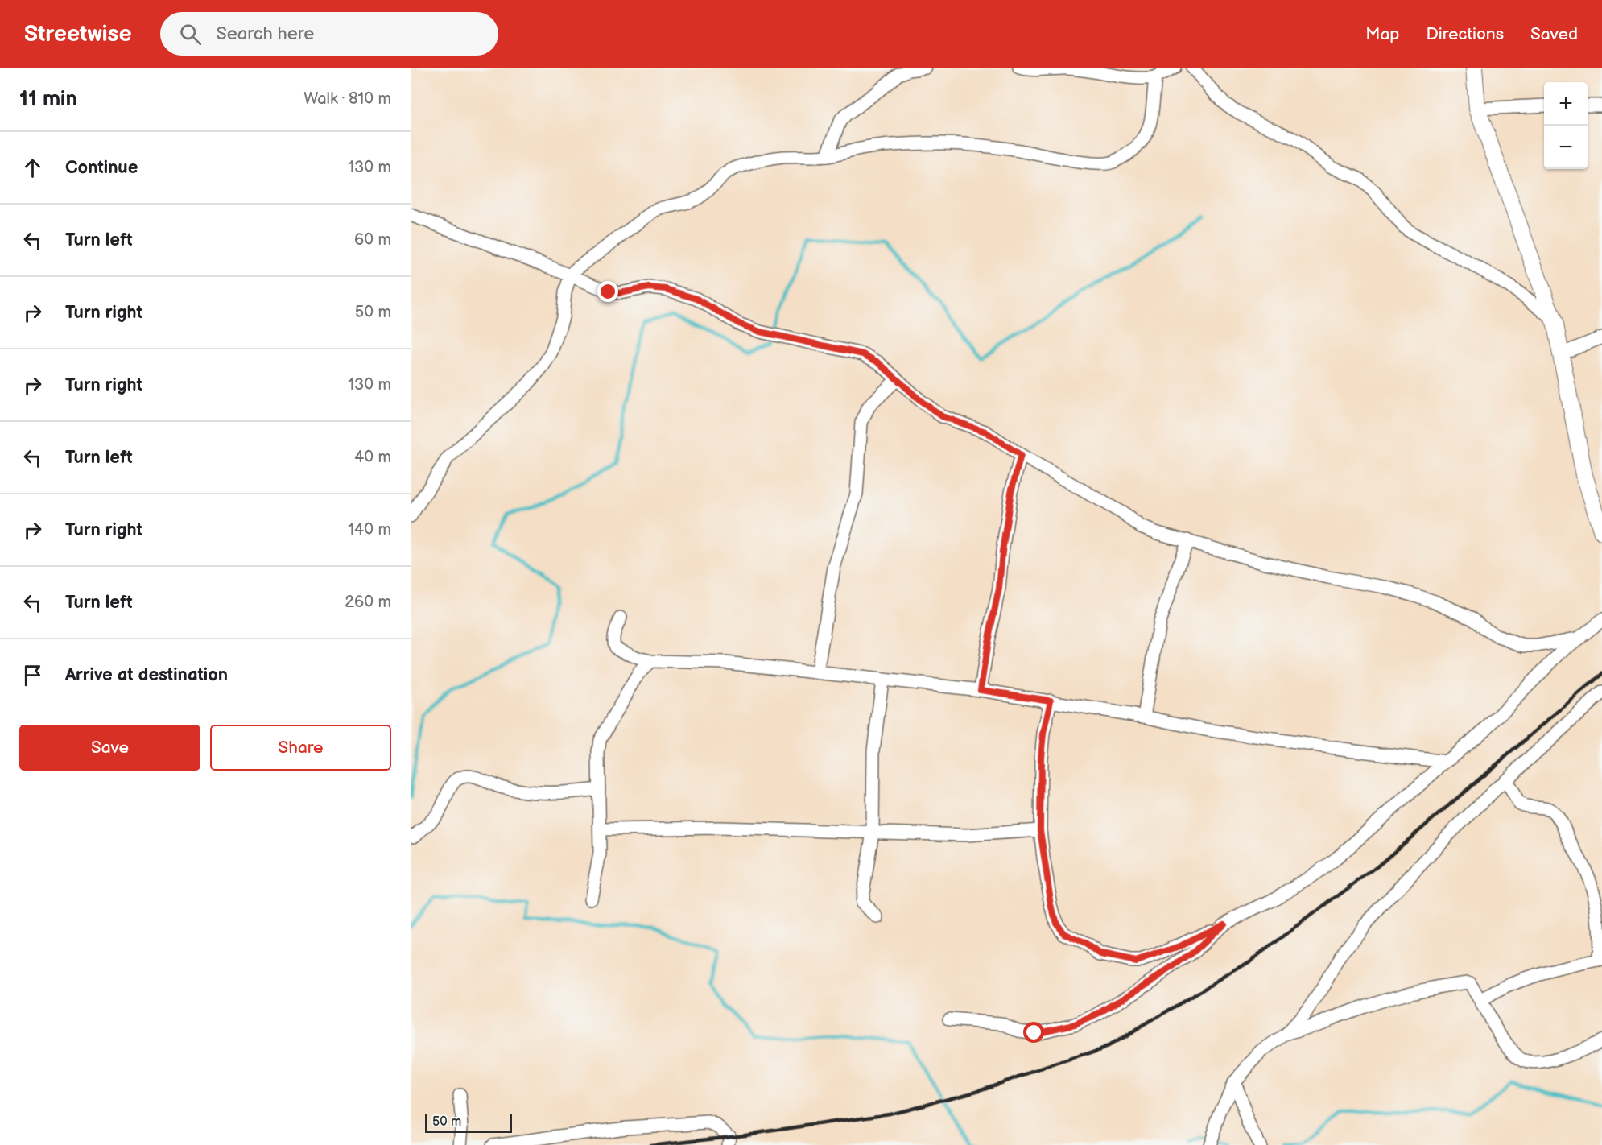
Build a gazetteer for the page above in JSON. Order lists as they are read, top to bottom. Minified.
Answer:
{"scale_bar":"50 m","page":{"header":"Streetwise","search":"Search here","nav":["Map","Directions","Saved"],"heading":["11 min","Walk · 810 m"],"map_buttons":["+","−"],"list":[["Continue","130 m"],["Turn left","60 m"],["Turn right","50 m"],["Turn right","130 m"],["Turn left","40 m"],["Turn right","140 m"],["Turn left","260 m"],"Arrive at destination"],"buttons":["Save","Share"],"scale":"50 m"}}
